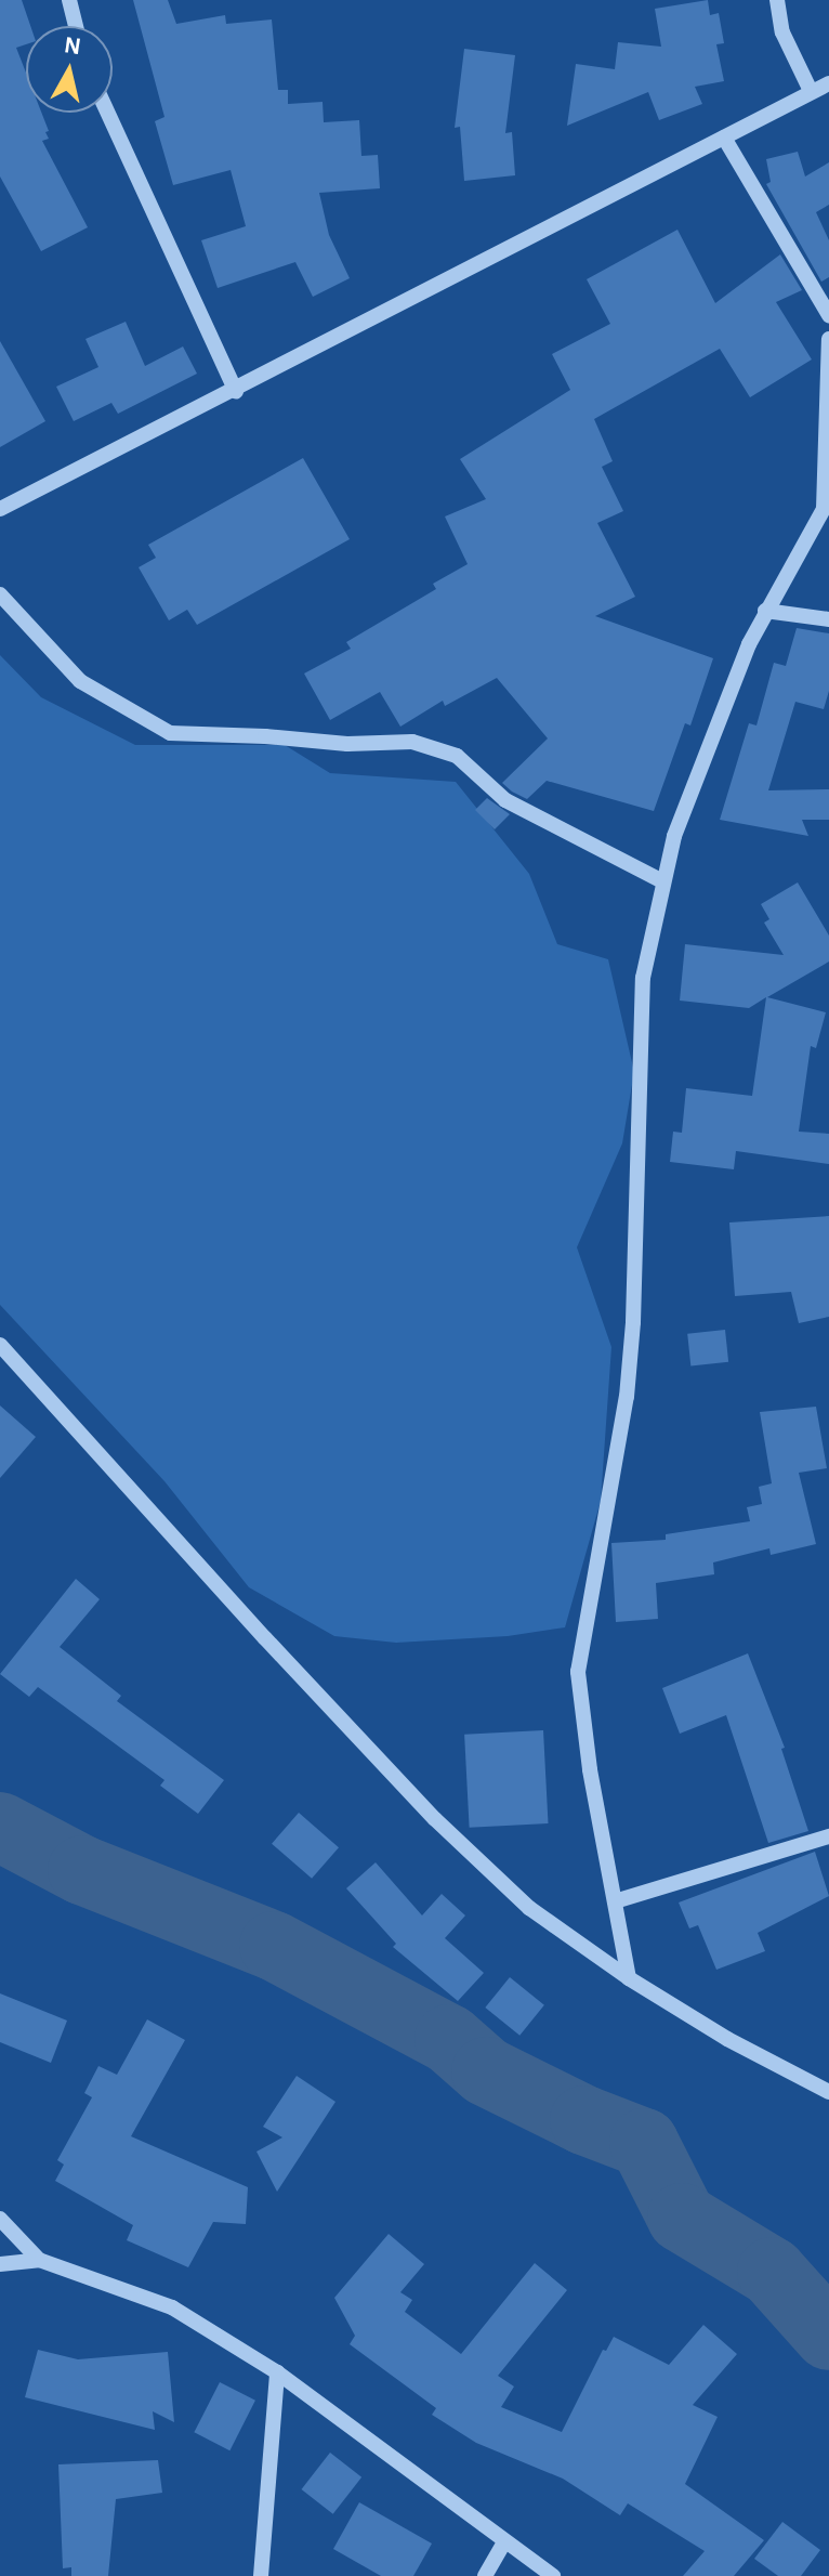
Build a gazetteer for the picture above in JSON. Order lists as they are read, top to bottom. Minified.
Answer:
{"north":"top"}
